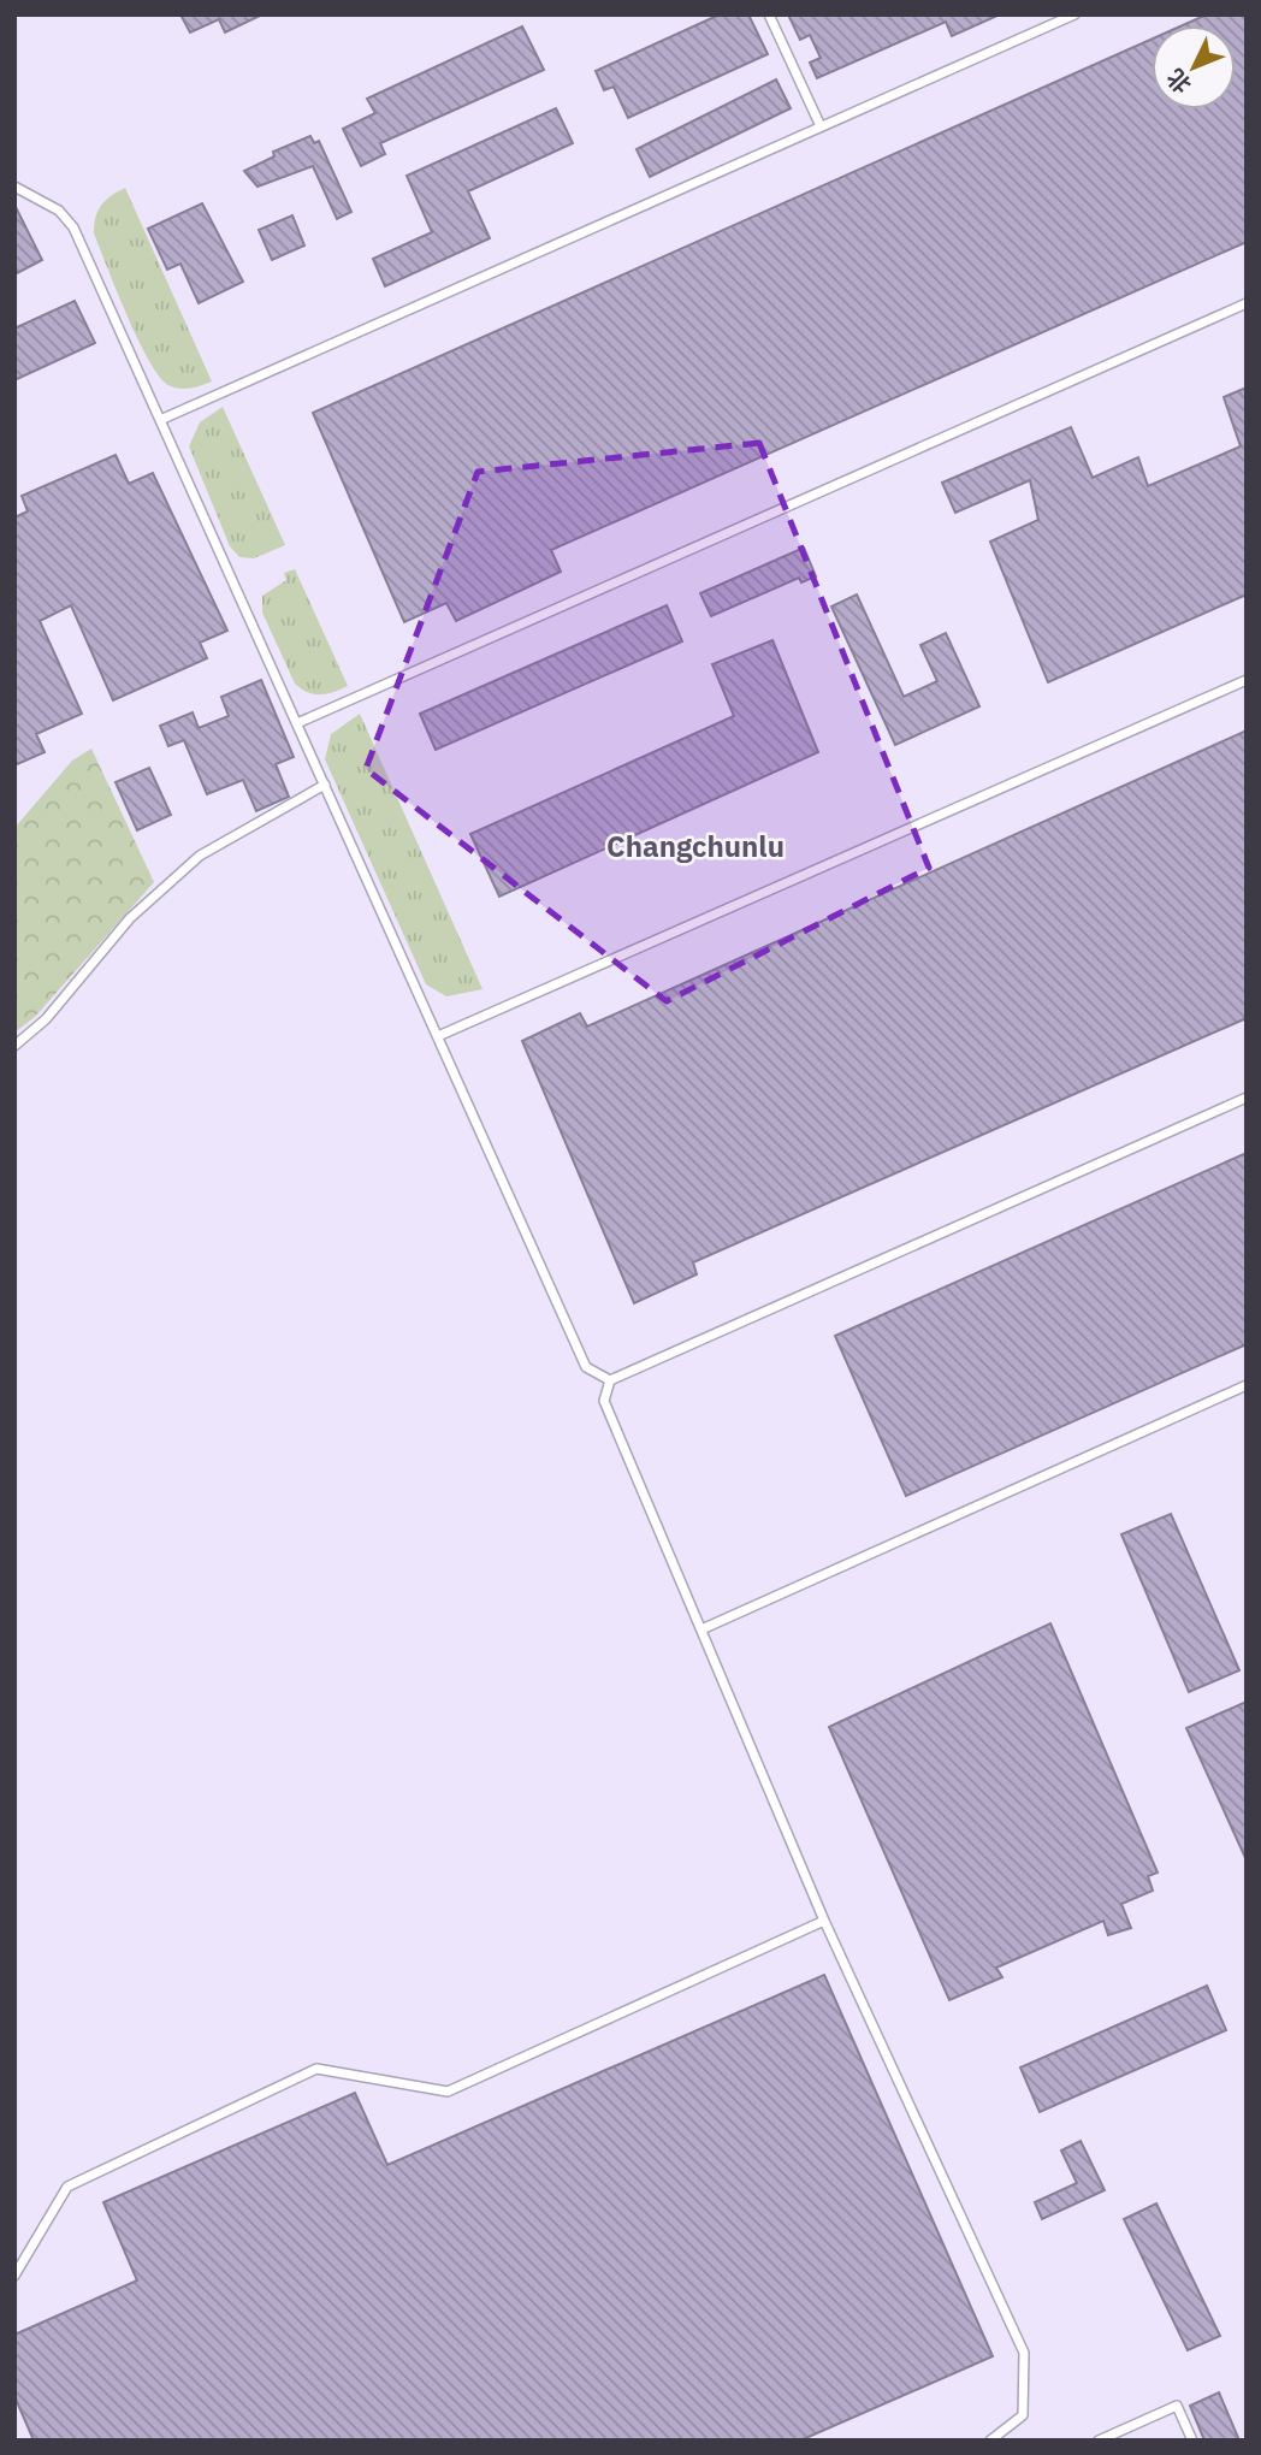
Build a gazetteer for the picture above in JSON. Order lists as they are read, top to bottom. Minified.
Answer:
{"districts":["Changchunlu"],"north":"bottom left"}
